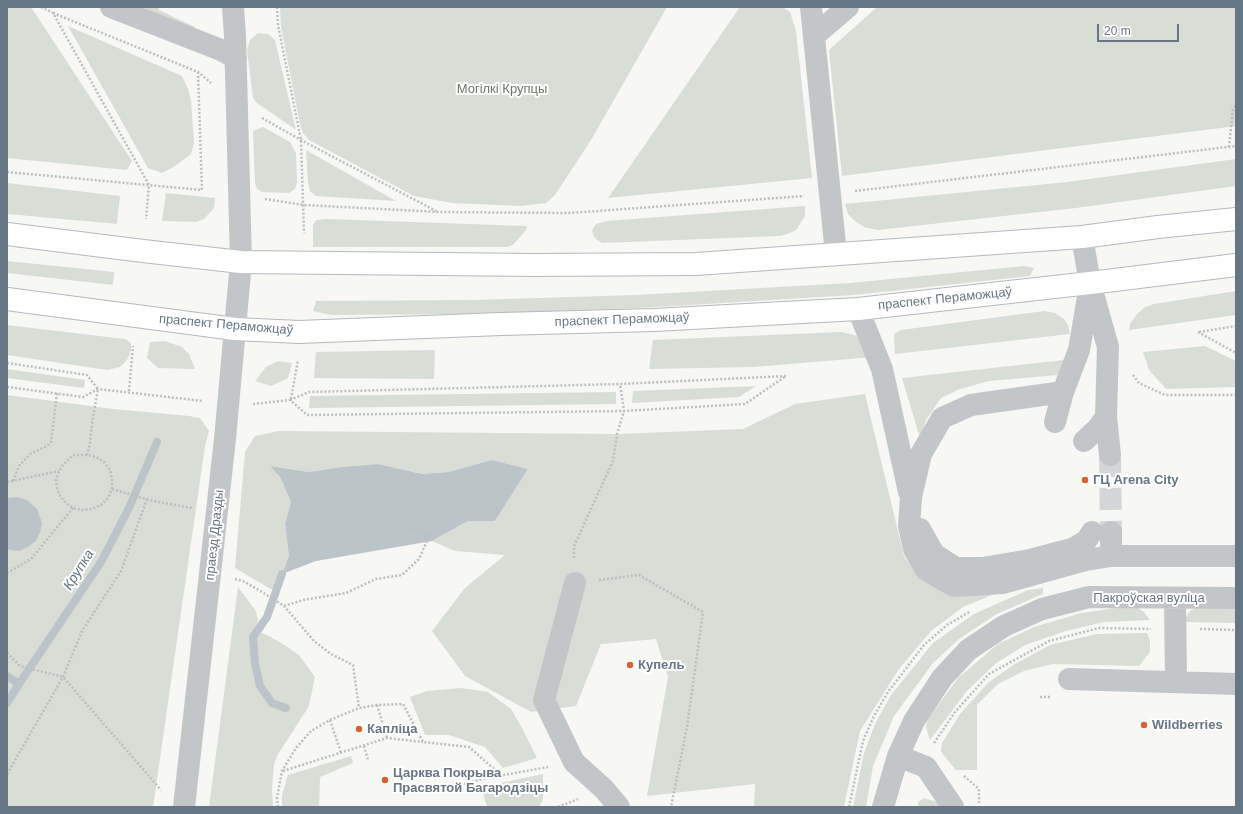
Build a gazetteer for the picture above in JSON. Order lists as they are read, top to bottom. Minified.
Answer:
{"streets":{"main road":["праспект Пераможцаў"],"street":["праезд Дразды","Пакроўская вуліца"]},"crossings":[["праспект Пераможцаў","праезд Дразды"]],"water":["Крупка"],"parks":["Могілкі Крупцы"],"places":["ГЦ Arena City","Купель","Wildberries","Капліца","Царква Покрыва Прасвятой Багародзіцы"],"scale_bar":"20 m"}
